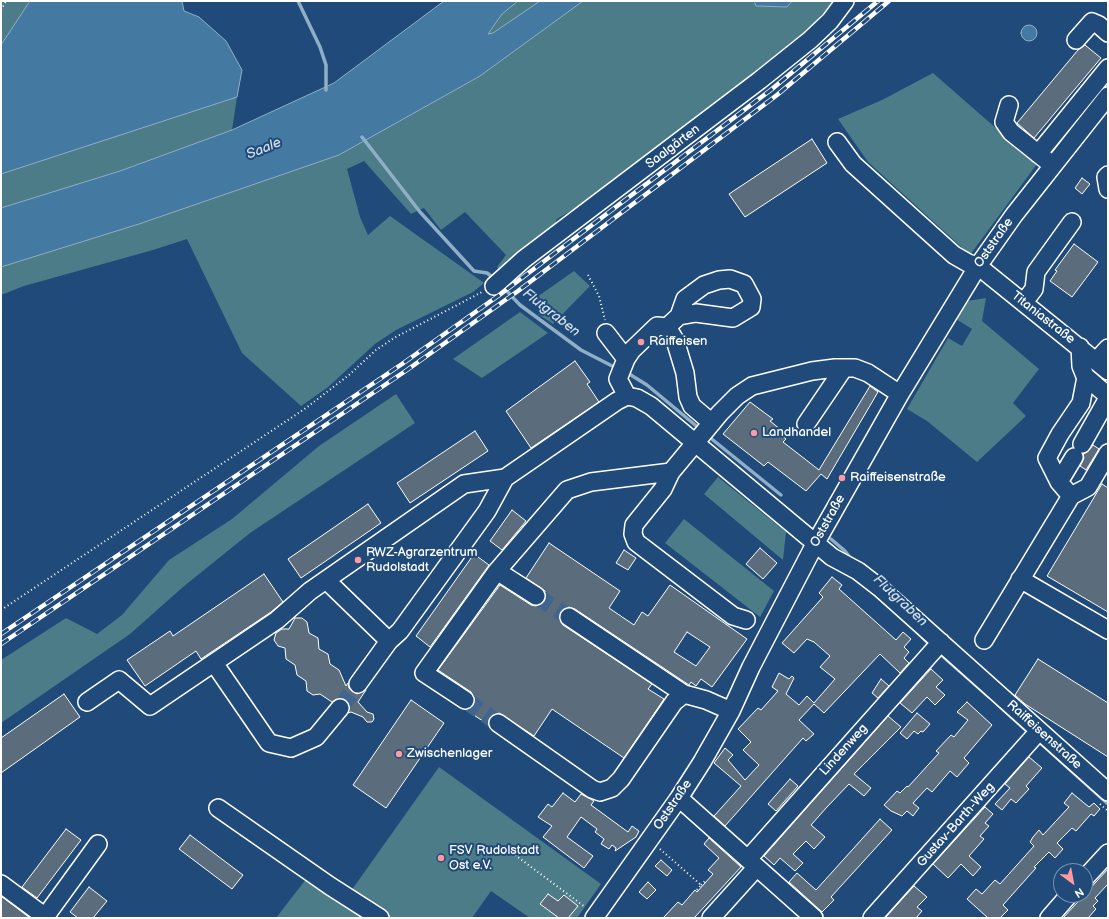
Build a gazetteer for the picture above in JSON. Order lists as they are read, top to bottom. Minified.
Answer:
{"streets":{"street":["Saalgärten","Oststraße","Titaniastraße","Raiffeisenstraße","Lindenweg","Gustav-Barth-Weg"]},"crossings":[["Oststraße","Titaniastraße"],["Oststraße","Raiffeisenstraße"],["Raiffeisenstraße","Lindenweg"],["Raiffeisenstraße","Gustav-Barth-Weg"]],"water":["Saale","Flutgraben"],"places":["Raiffeisen","Landhandel","Raiffeisenstraße","RWZ-Agrarzentrum Rudolstadt","Zwischenlager","FSV Rudolstadt Ost e.V."],"north":"bottom right"}
